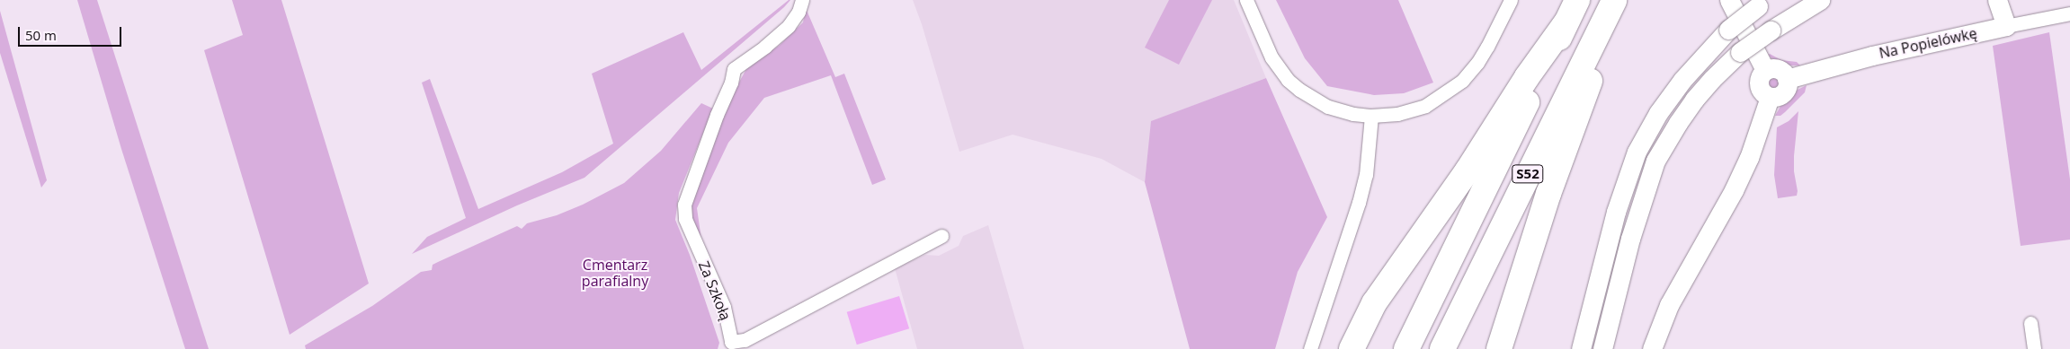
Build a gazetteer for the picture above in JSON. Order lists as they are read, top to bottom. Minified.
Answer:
{"streets":{"highway":["S52"],"main road":["Na Popielówkę"],"street":["Za Szkołą"]},"parks":["Cmentarz parafialny"],"scale_bar":"50 m"}
